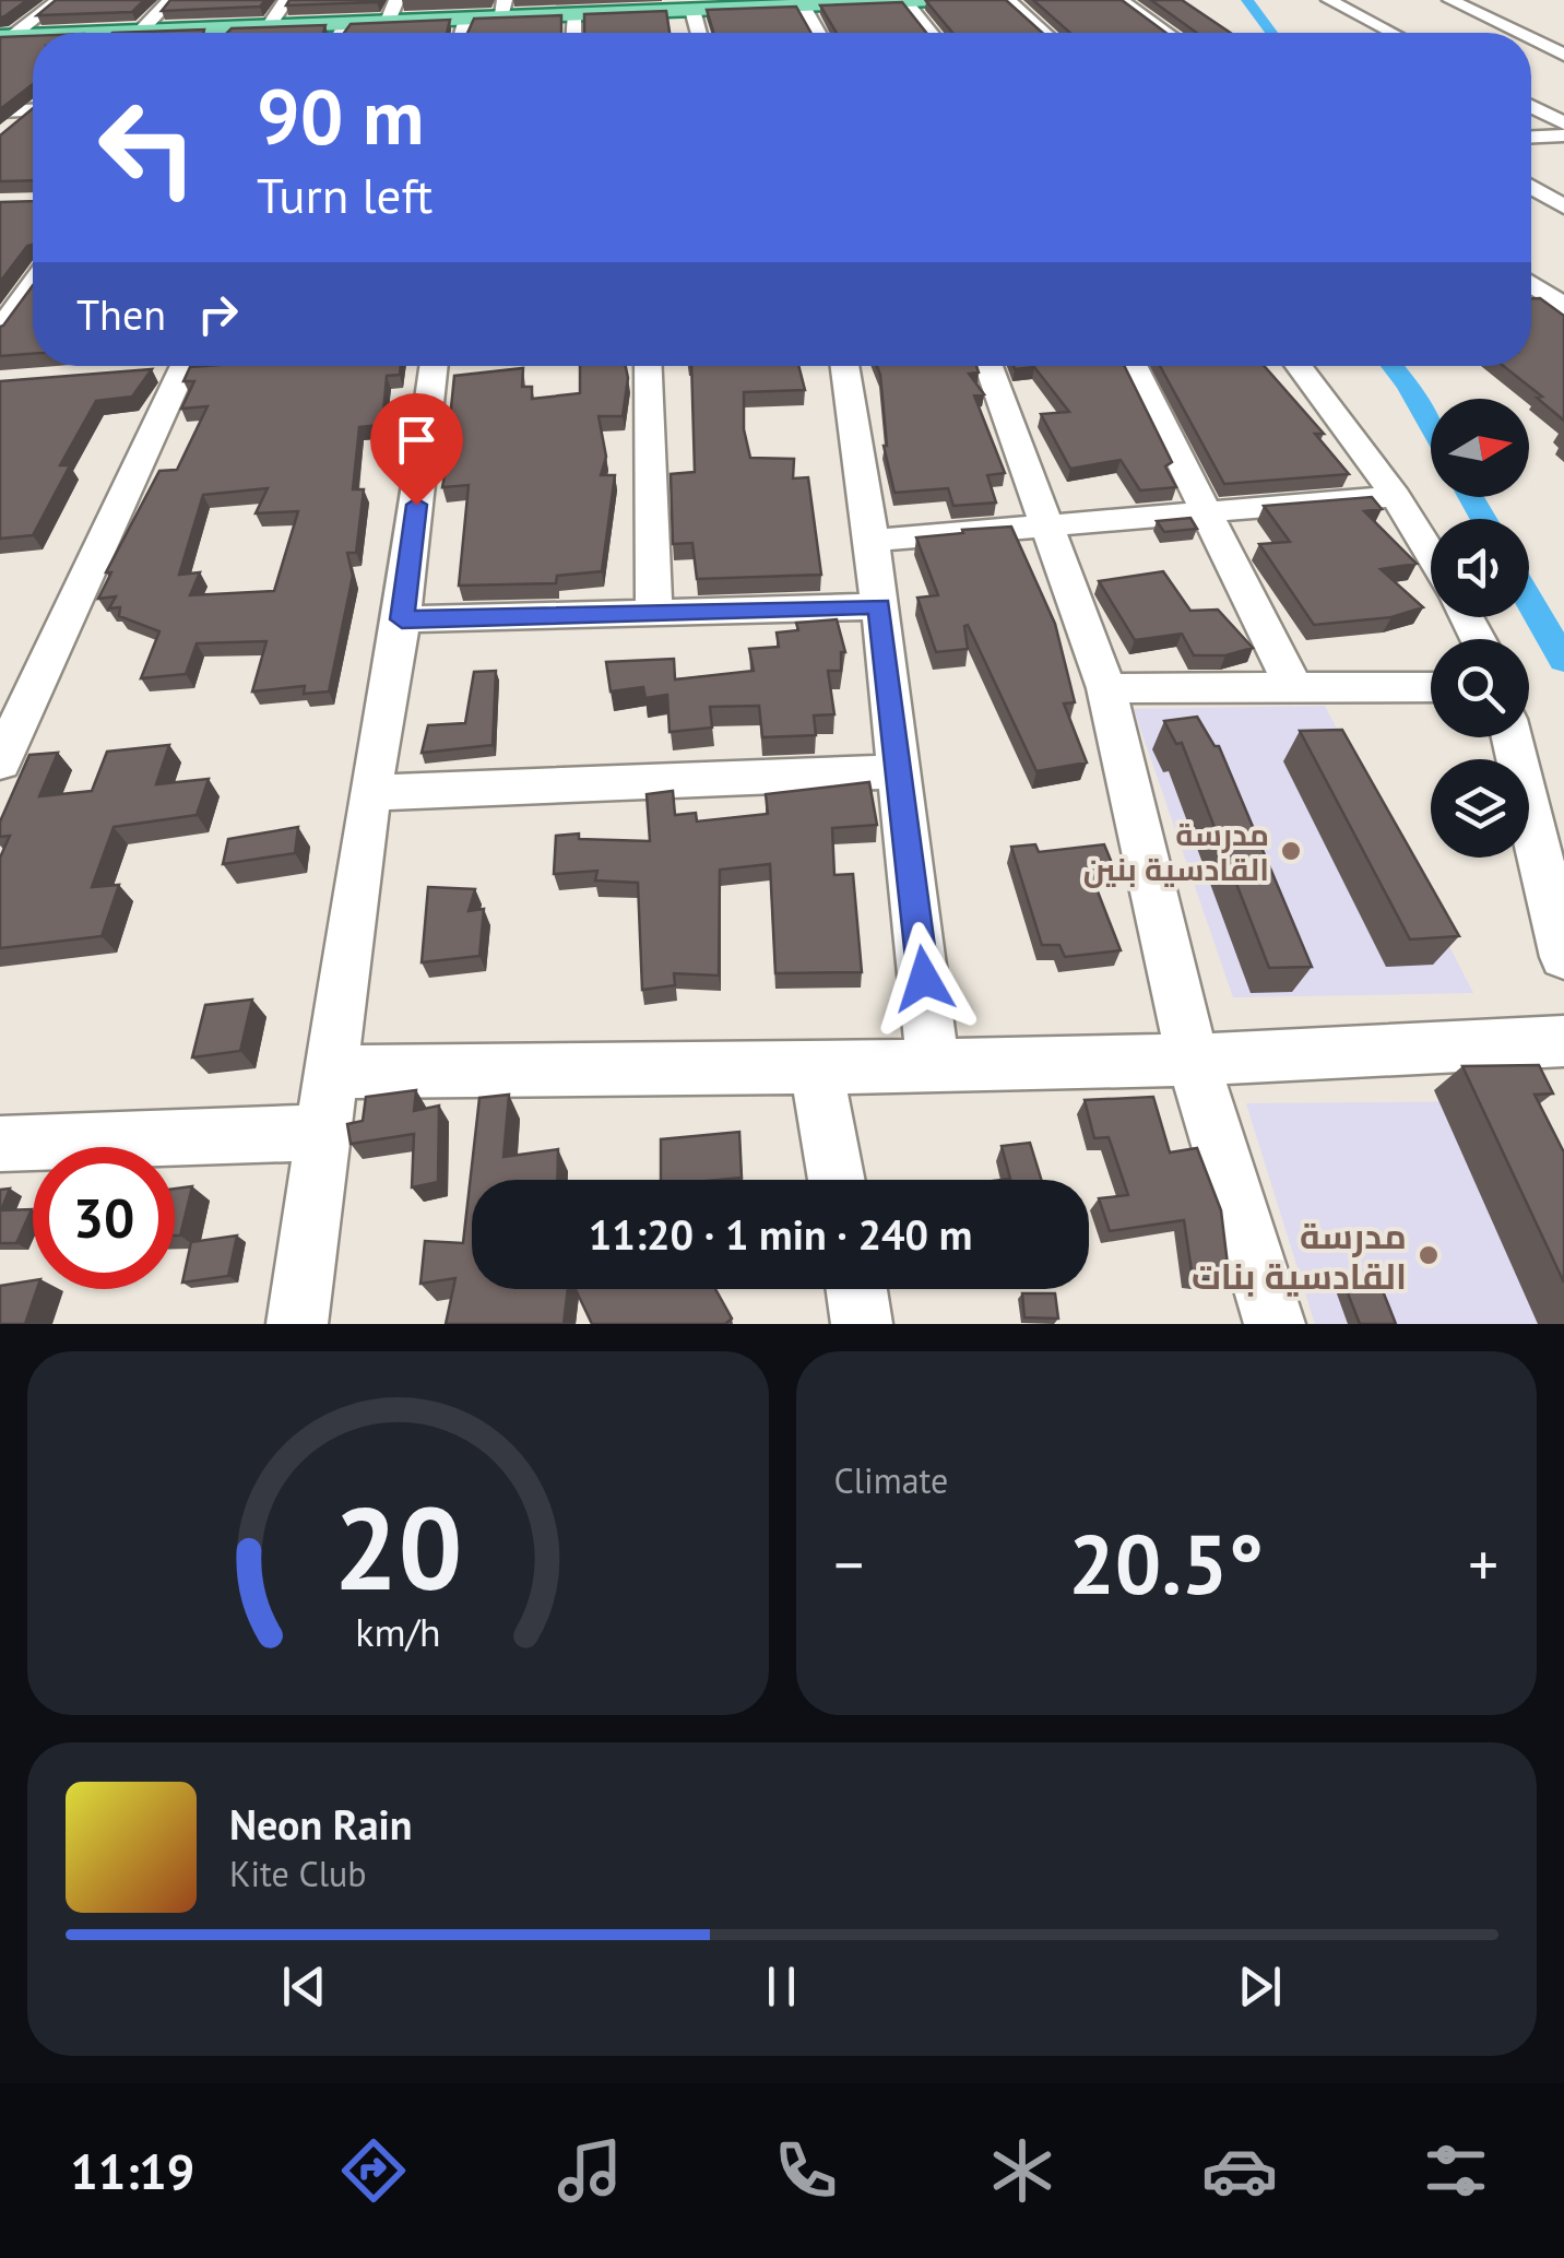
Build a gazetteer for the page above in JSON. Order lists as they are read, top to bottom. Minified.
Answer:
{"places":["مدرسة القادسية بنين","مدرسة القادسية بنات"],"north":"right","page":{"turn":["90 m","Turn left"],"then":"Then","limit":"30","trip":"11:20 · 1 min · 240 m","tile":"Climate","heat":["−","20.5°","+"],"song":["Neon Rain","Kite Club"],"tabs":"11:19","gauge":["20","km/h"]}}
